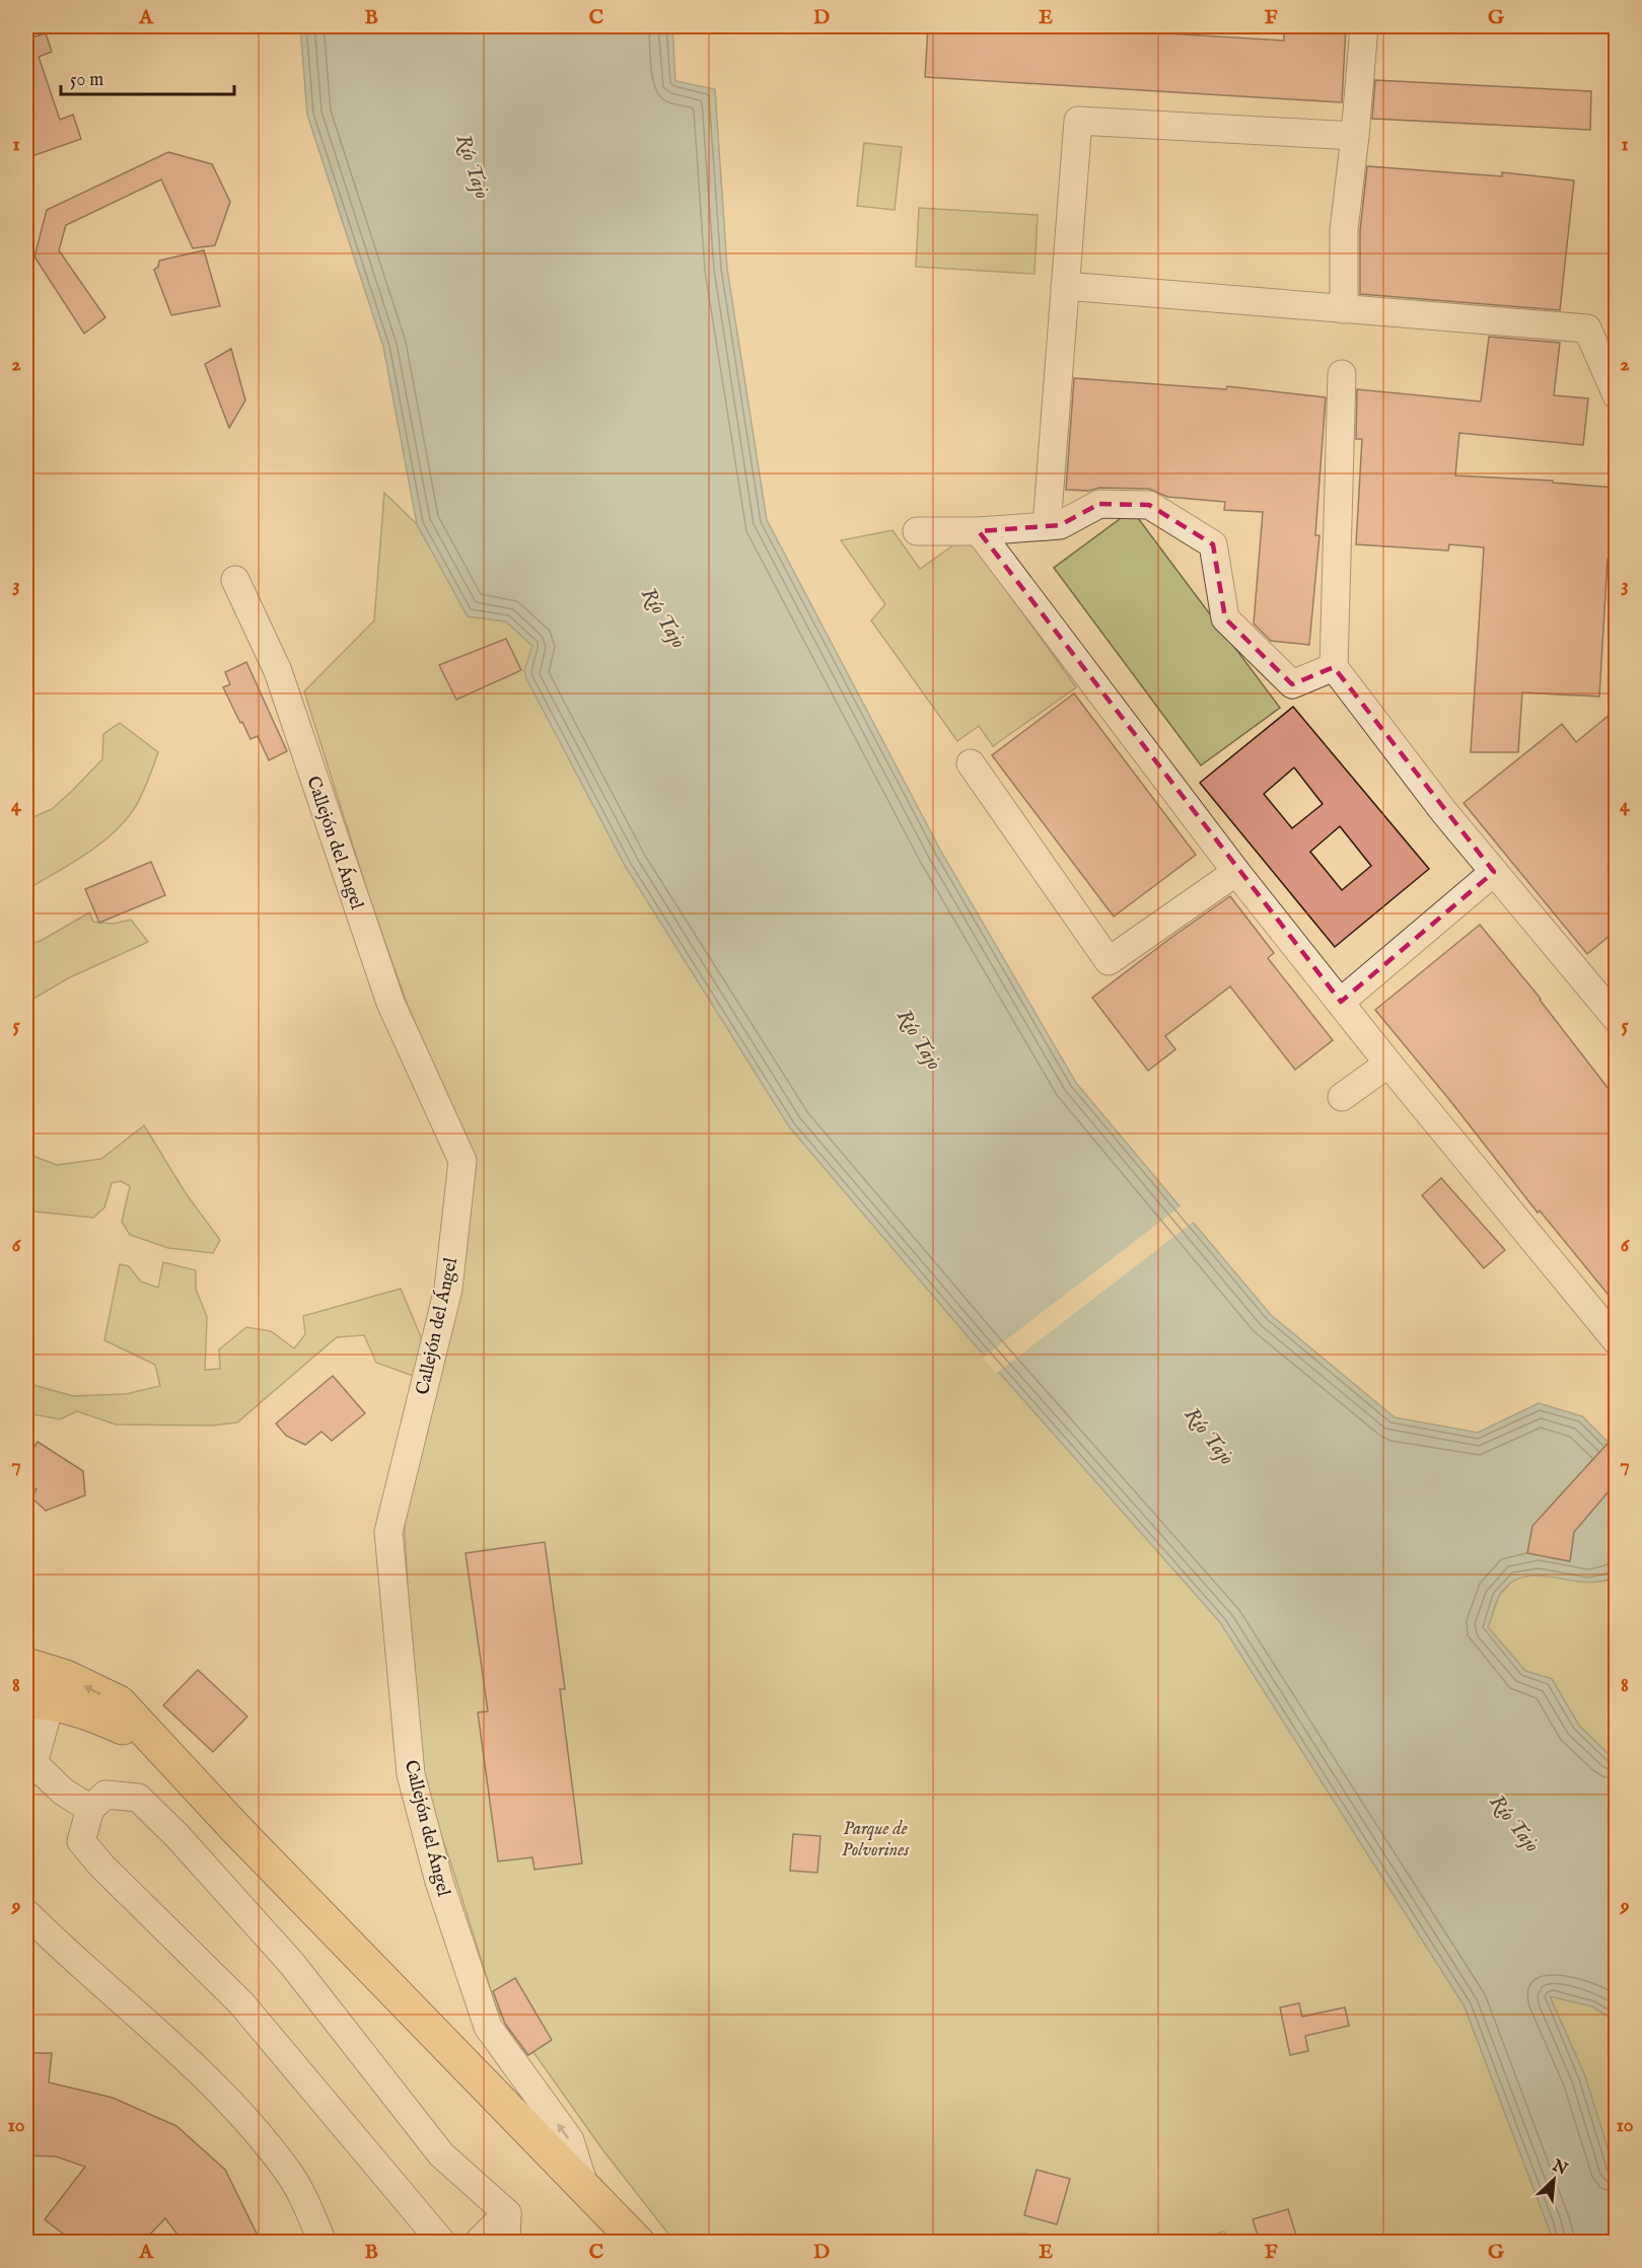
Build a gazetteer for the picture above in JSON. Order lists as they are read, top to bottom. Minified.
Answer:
{"streets":{"street":["Callejón del Ángel"]},"water":["Río Tajo"],"parks":["Parque de Polvorines"],"scale_bar":"50 m","north":"top right","grid":{"columns":["A","B","C","D","E","F","G"],"rows":["1","2","3","4","5","6","7","8","9","10"]}}
